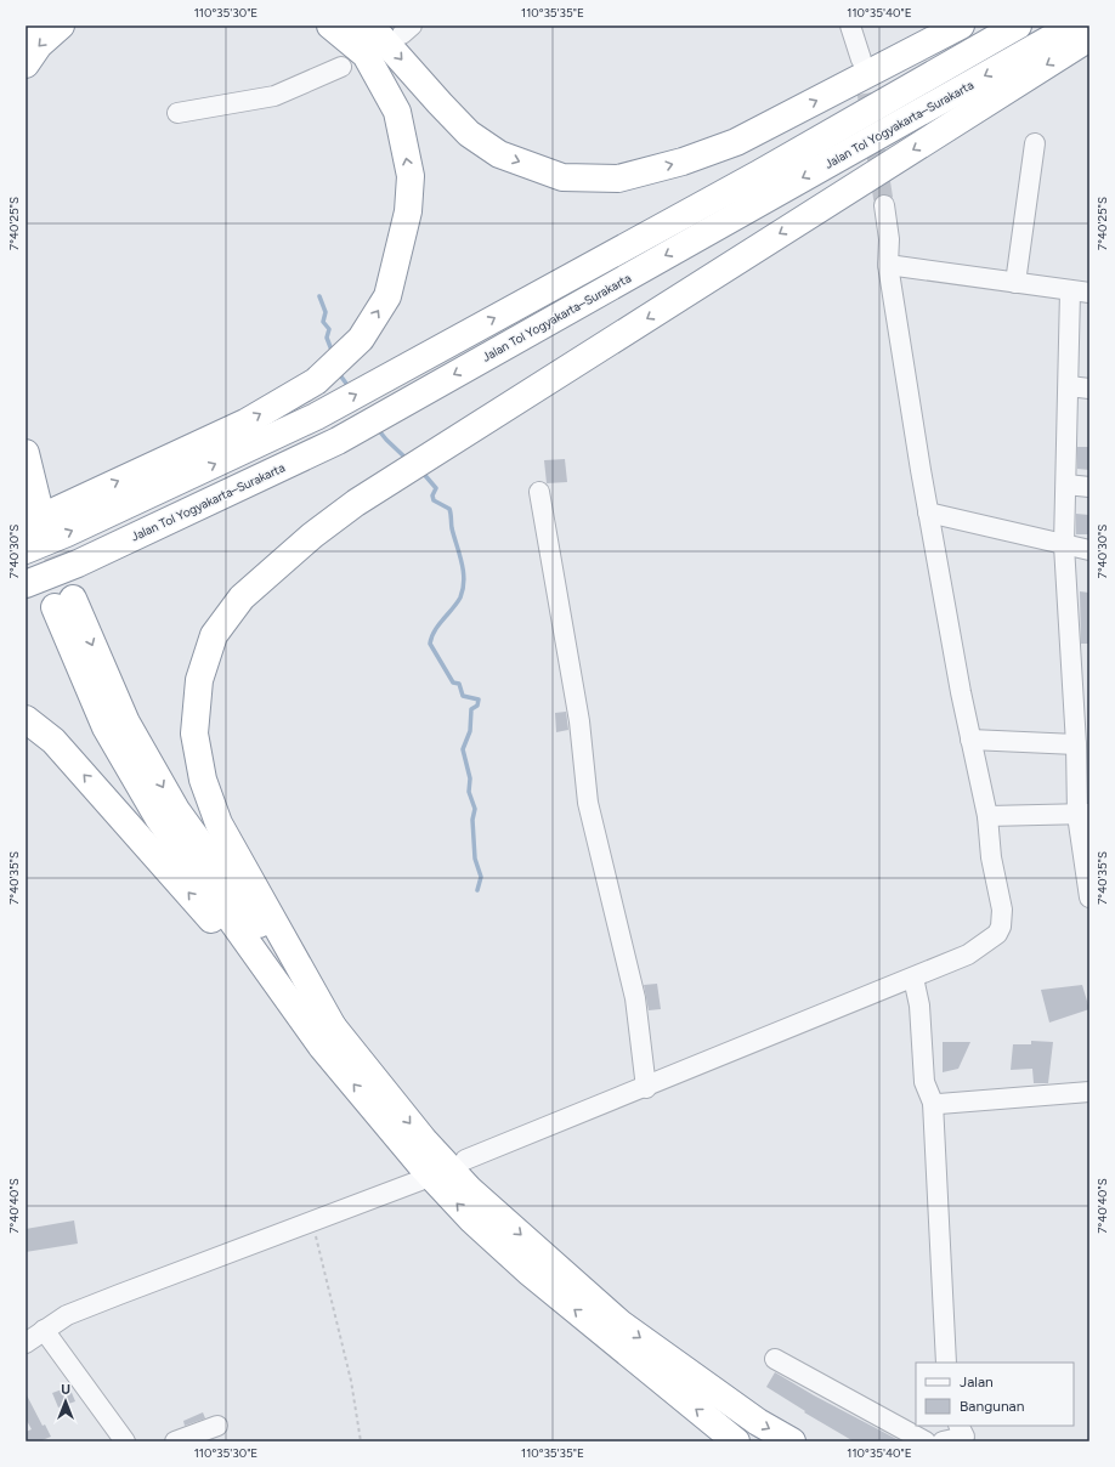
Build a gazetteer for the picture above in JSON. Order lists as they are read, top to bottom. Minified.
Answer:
{"streets":{"highway":["Jalan Tol Yogyakarta–Surakarta"]},"legend":["Jalan","Bangunan"],"north":"top","coordinates":["110°35'30\"E","110°35'35\"E","110°35'40\"E","7°40'25\"S","7°40'30\"S","7°40'35\"S","7°40'40\"S"]}
